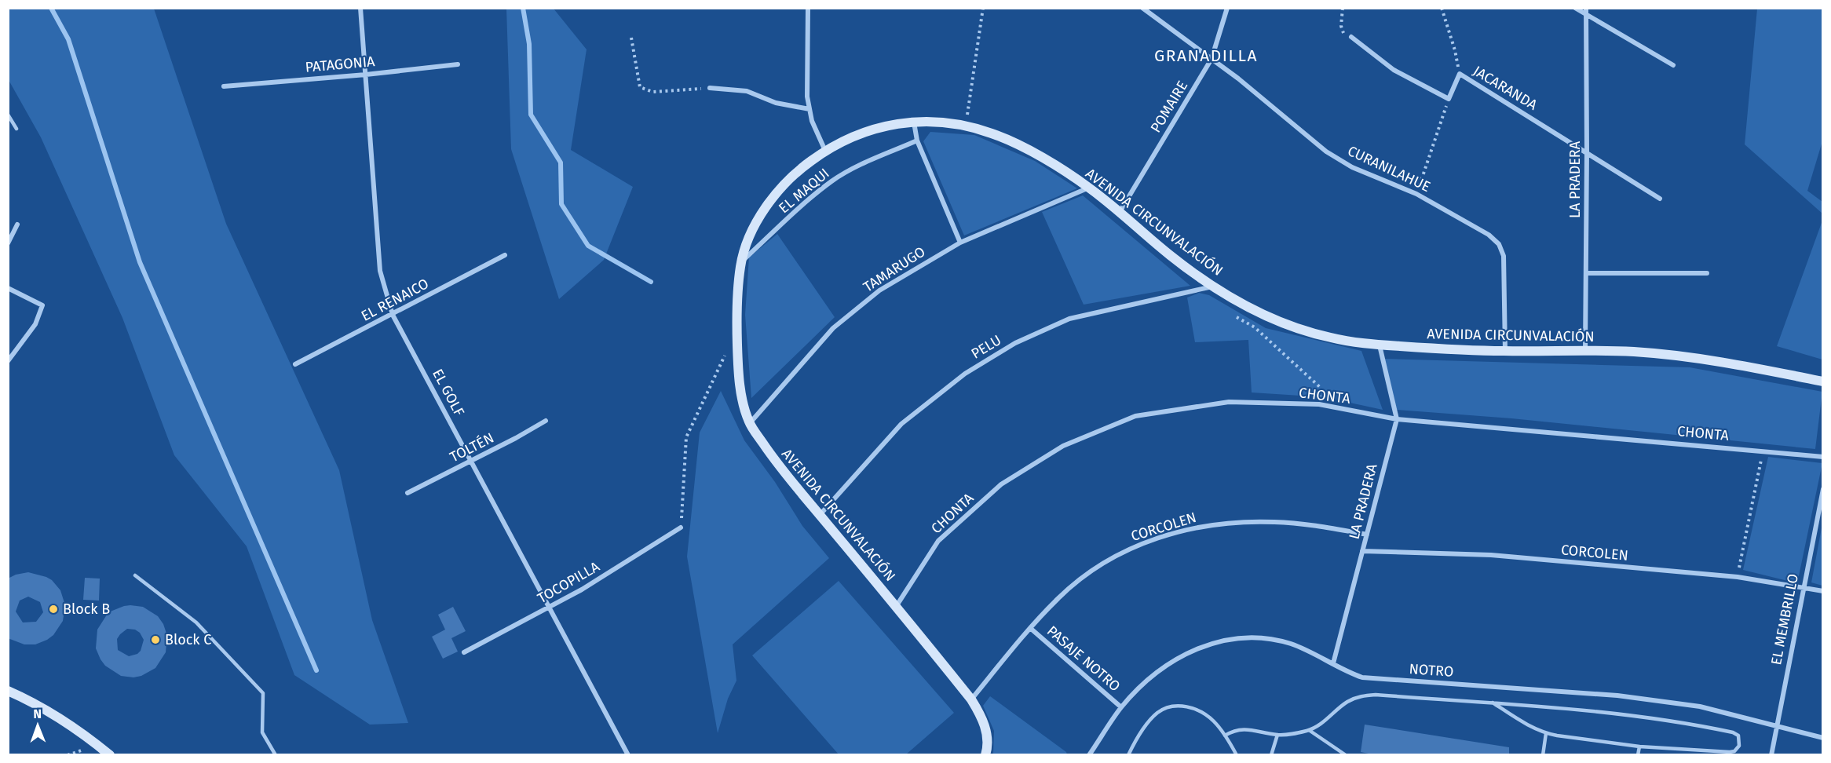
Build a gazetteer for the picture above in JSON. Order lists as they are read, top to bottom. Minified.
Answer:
{"streets":{"street":["PATAGONIA","JACARANDA","POMAIRE","CURANILAHUE","LA PRADERA","EL MAQUI","AVENIDA CIRCUNVALACIÓN","TAMARUGO","EL RENAICO","PELU","EL GOLF","CHONTA","TOLTÉN","CORCOLEN","TOCOPILLA","EL MEMBRILLO","PASAJE NOTRO","NOTRO"]},"crossings":[["PATAGONIA","EL GOLF"],["JACARANDA","LA PRADERA"],["POMAIRE","CURANILAHUE"],["POMAIRE","AVENIDA CIRCUNVALACIÓN"],["CURANILAHUE","AVENIDA CIRCUNVALACIÓN"],["LA PRADERA","AVENIDA CIRCUNVALACIÓN"],["LA PRADERA","CHONTA"],["LA PRADERA","CORCOLEN"],["LA PRADERA","NOTRO"],["EL MAQUI","AVENIDA CIRCUNVALACIÓN"],["AVENIDA CIRCUNVALACIÓN","TAMARUGO"],["AVENIDA CIRCUNVALACIÓN","PELU"],["AVENIDA CIRCUNVALACIÓN","CHONTA"],["AVENIDA CIRCUNVALACIÓN","CORCOLEN"],["EL RENAICO","EL GOLF"],["EL GOLF","TOLTÉN"],["EL GOLF","TOCOPILLA"],["CORCOLEN","EL MEMBRILLO"],["CORCOLEN","PASAJE NOTRO"],["EL MEMBRILLO","NOTRO"],["PASAJE NOTRO","NOTRO"]],"districts":["GRANADILLA"],"places":["Block B","Block C"],"north":"top"}
